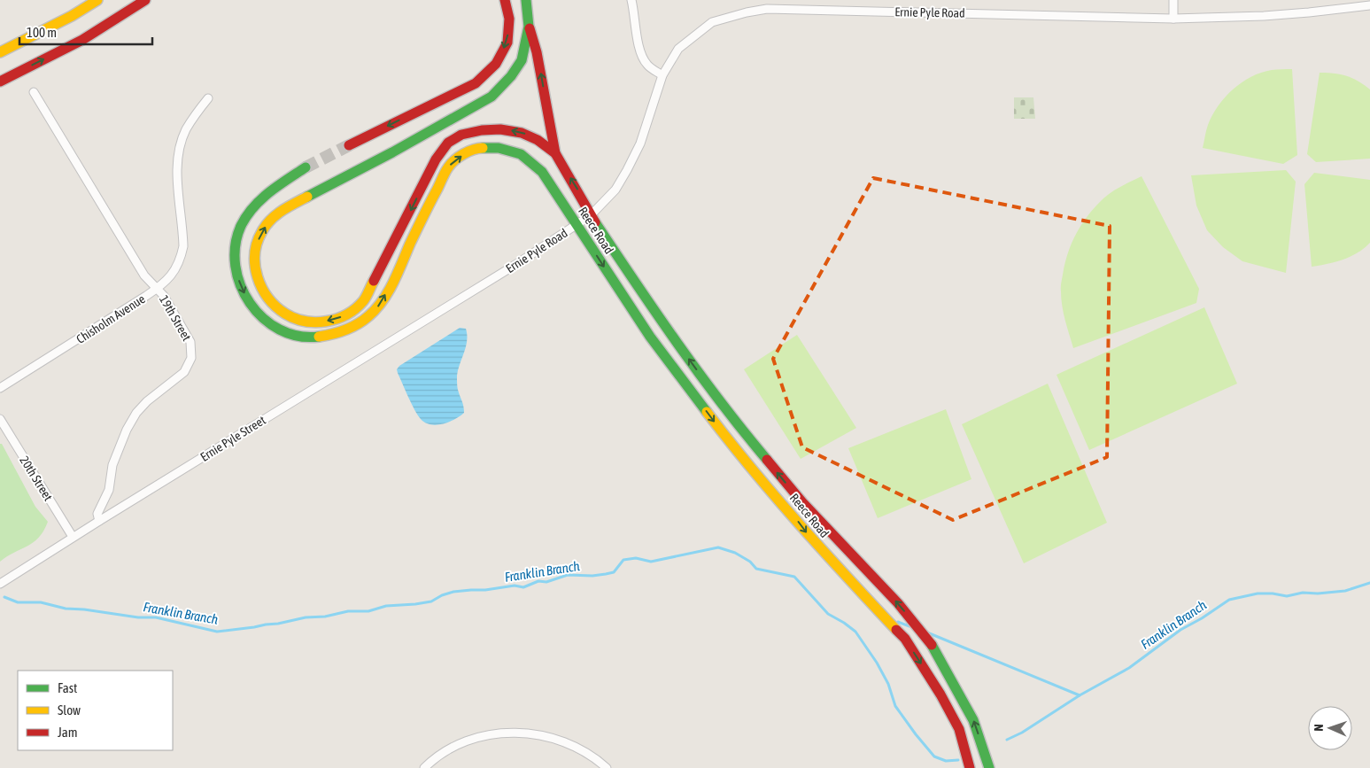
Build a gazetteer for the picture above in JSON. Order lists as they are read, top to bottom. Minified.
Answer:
{"streets":{"street":["Ernie Pyle Road","Reece Road","19th Street","Chisholm Avenue","Ernie Pyle Street","20th Street"]},"crossings":[["Ernie Pyle Road","Reece Road"],["Ernie Pyle Road","Ernie Pyle Street"],["19th Street","Chisholm Avenue"],["19th Street","Ernie Pyle Street"],["Ernie Pyle Street","20th Street"]],"water":["Franklin Branch"],"legend":["Fast","Slow","Jam"],"scale_bar":"100 m","north":"left"}
